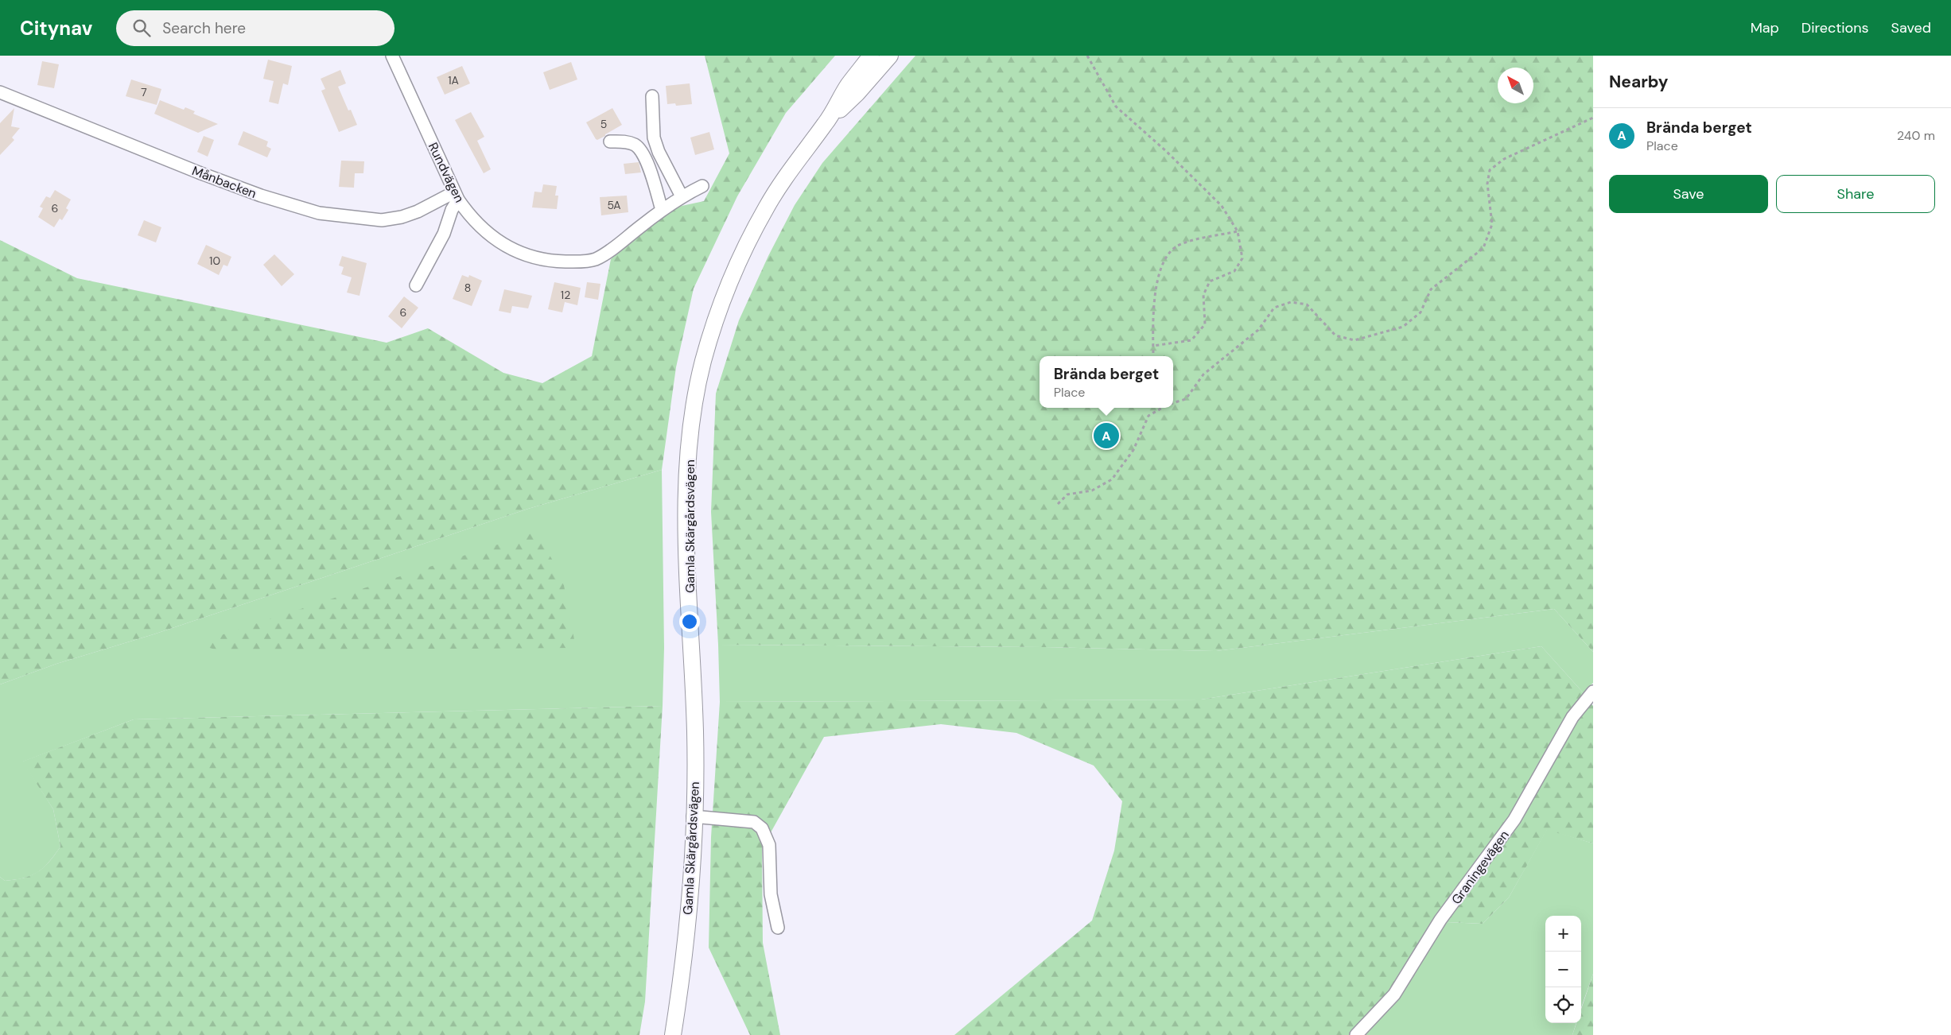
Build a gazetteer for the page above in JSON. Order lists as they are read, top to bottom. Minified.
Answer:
{"streets":{"main road":["Gamla Skärgårdsvägen"],"street":["Rundvägen","Månbacken","Graningevägen"]},"crossings":[["Rundvägen","Månbacken"]],"house_numbers":["1A","7","5","5A","6","10","8","12","6"],"north":"top left","page":{"header":"Citynav","search":"Search here","nav":["Map","Directions","Saved"],"heading":"Nearby","list":[{"mark":"A","name":"Brända berget","note":"Place","value":"240 m"}],"buttons":["Save","Share"],"popup":["Brända berget","Place"],"pins":"A","map_buttons":["+","−"]}}
